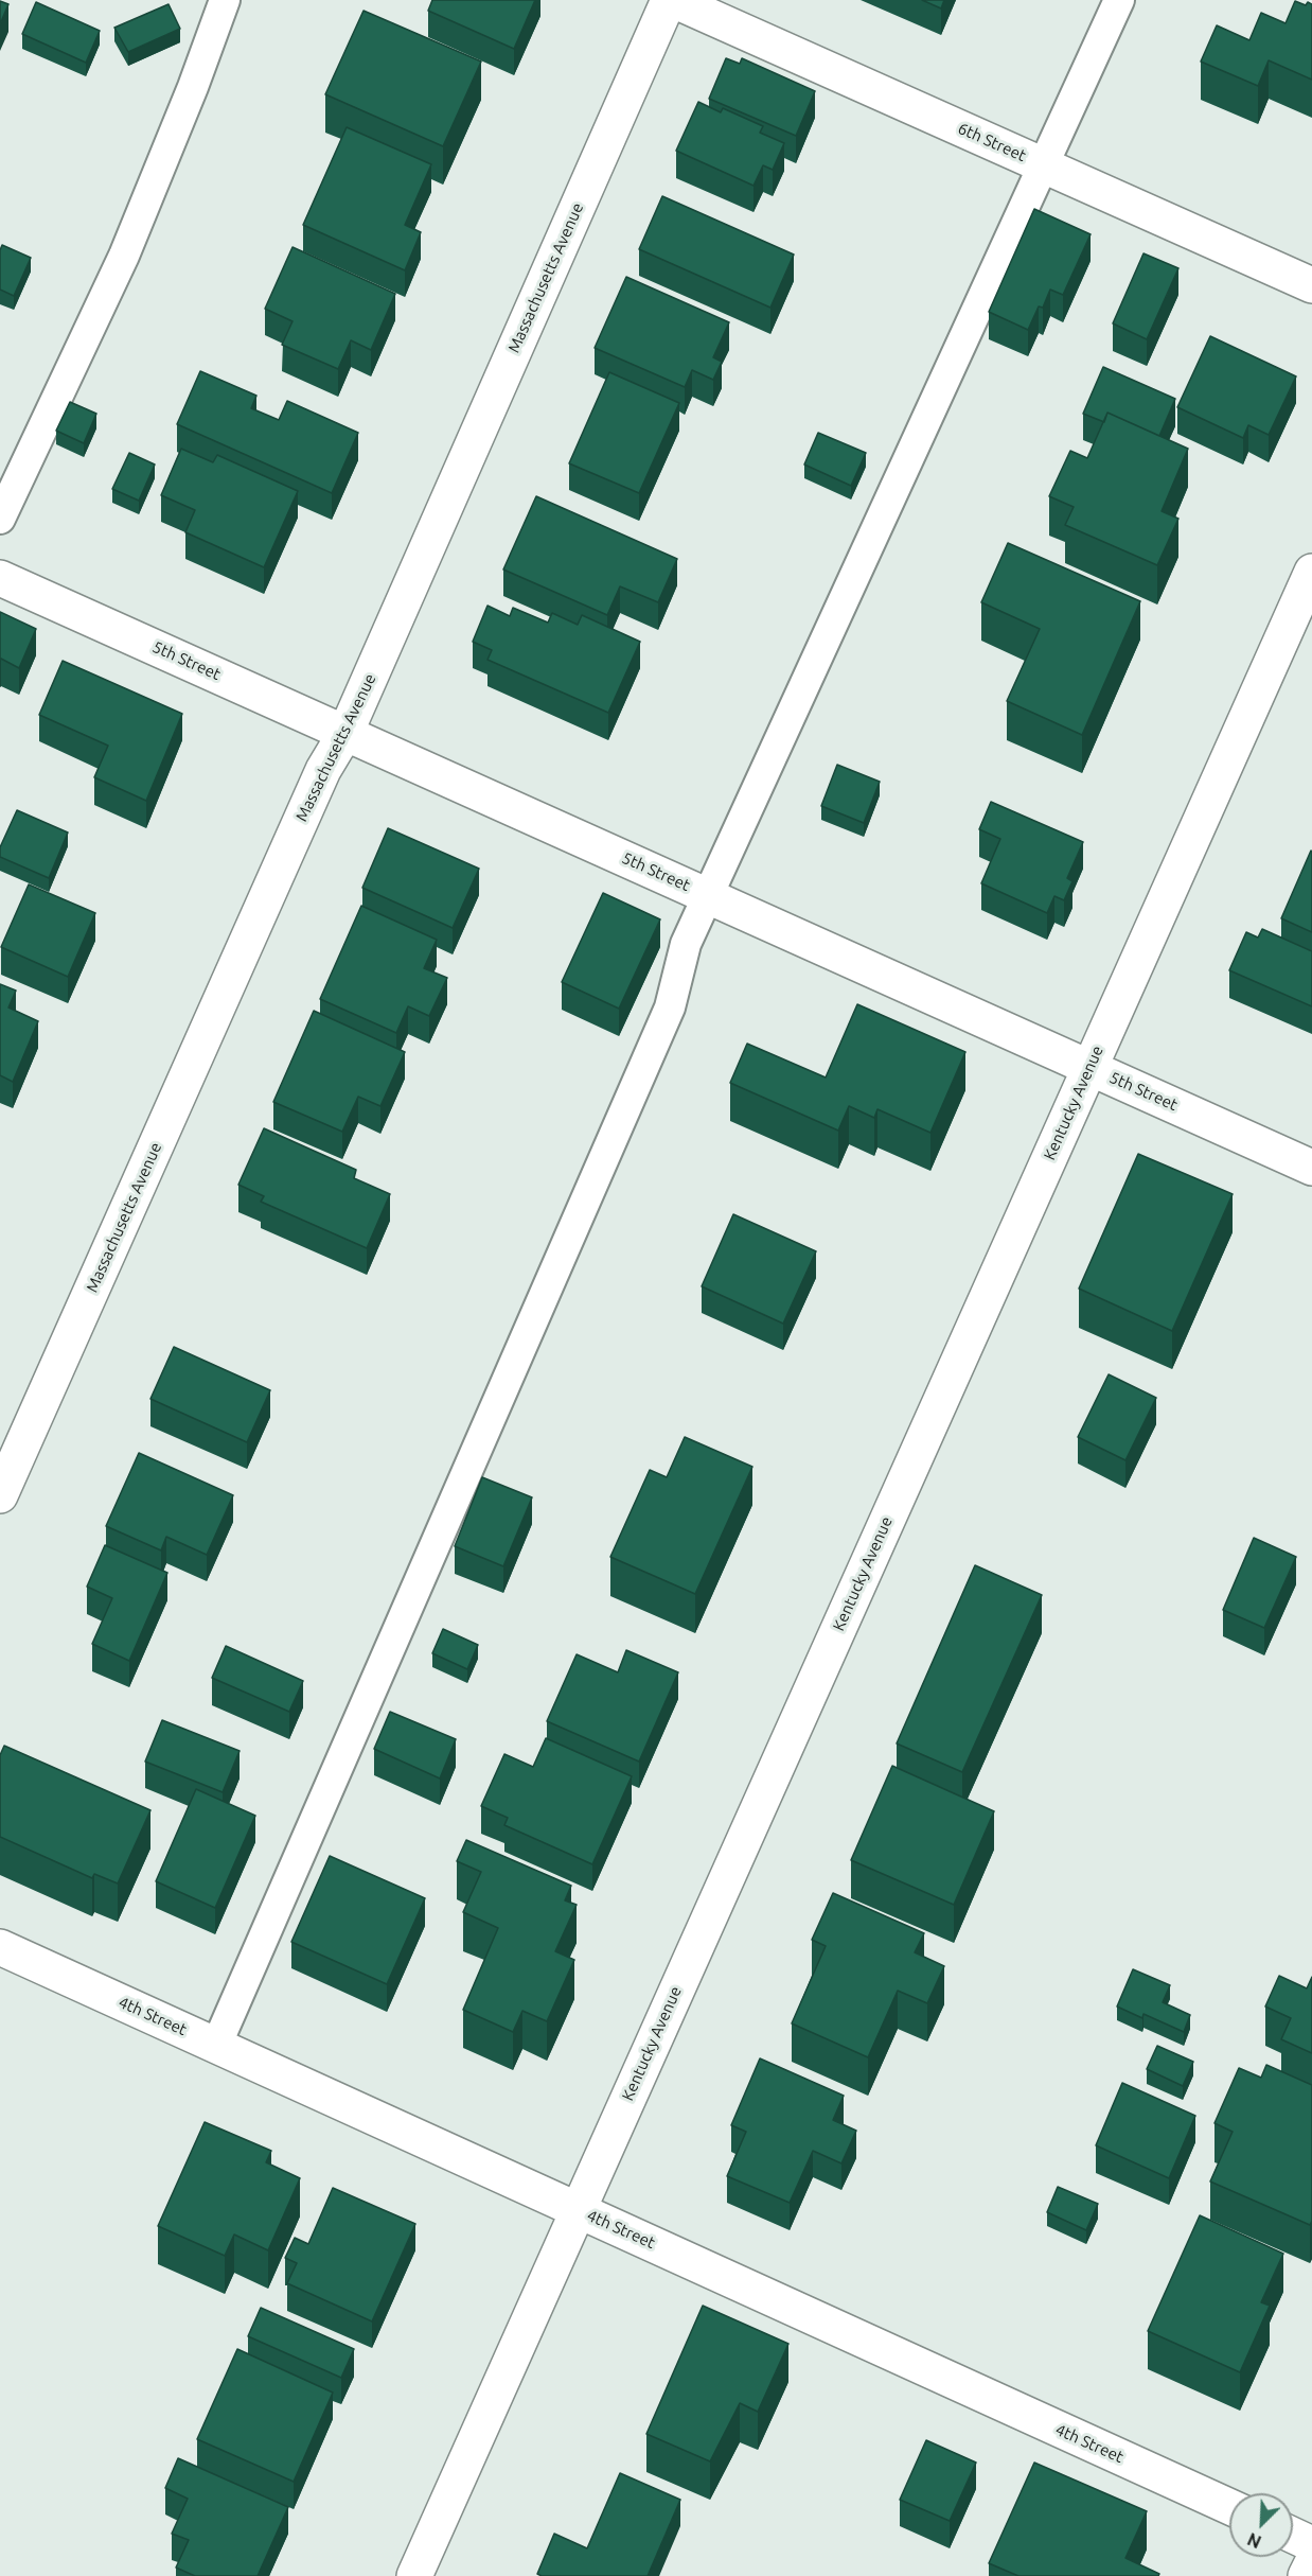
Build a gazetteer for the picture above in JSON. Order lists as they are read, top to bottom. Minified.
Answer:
{"streets":{"street":["6th Street","Massachusetts Avenue","5th Street","Kentucky Avenue","4th Street"]},"crossings":[["6th Street","Massachusetts Avenue"],["Massachusetts Avenue","5th Street"],["5th Street","Kentucky Avenue"],["Kentucky Avenue","4th Street"]],"north":"bottom left"}
